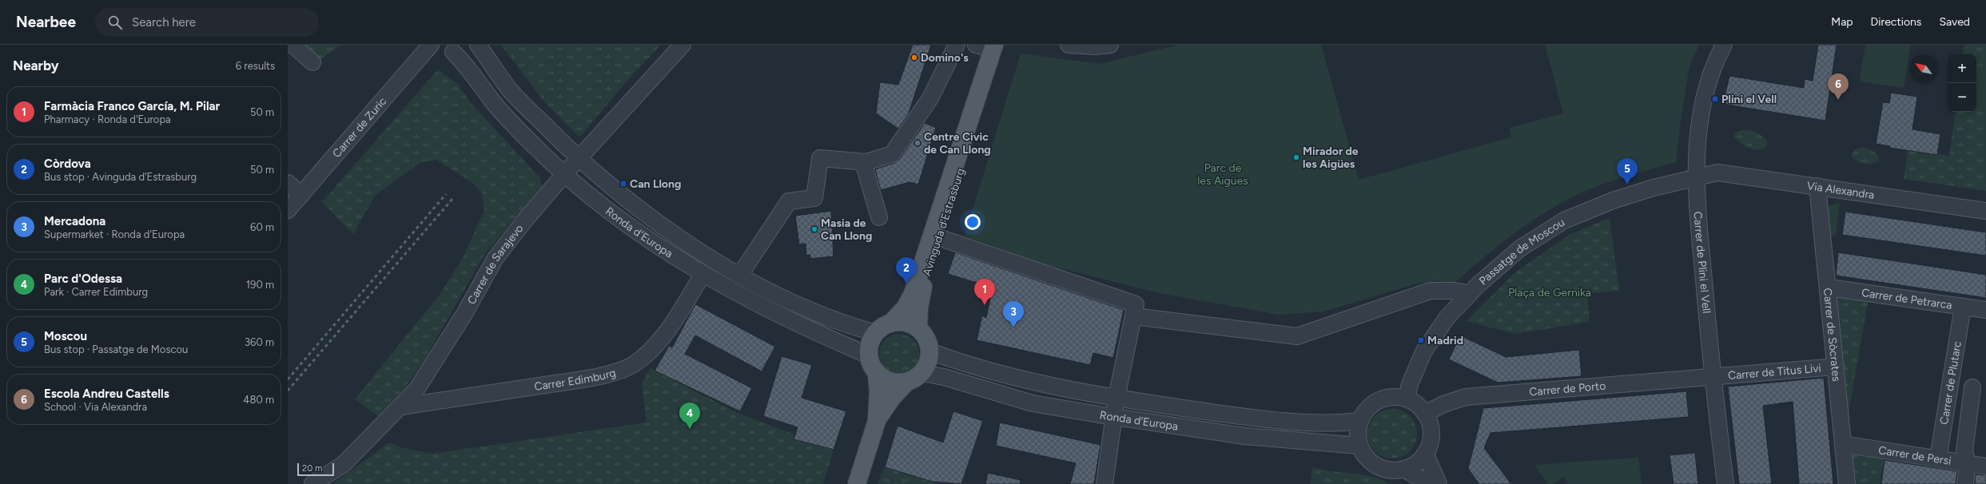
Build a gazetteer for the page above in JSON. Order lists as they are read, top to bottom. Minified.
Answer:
{"streets":{"main road":["Avinguda d'Estrasburg"],"street":["Carrer de Zuric","Via Alexandra","Ronda d'Europa","Passatge de Moscou","Carrer de Plini el Vell","Carrer de Sarajevo","Carrer de Petrarca","Carrer de Sòcrates","Carrer de Titus Livi","Carrer Edimburg","Carrer de Plutarc","Carrer de Porto","Carrer de Persi"]},"crossings":[["Via Alexandra","Passatge de Moscou"],["Via Alexandra","Carrer de Plini el Vell"],["Via Alexandra","Carrer de Sòcrates"],["Avinguda d'Estrasburg","Ronda d'Europa"],["Ronda d'Europa","Passatge de Moscou"],["Ronda d'Europa","Carrer de Sarajevo"],["Ronda d'Europa","Carrer Edimburg"],["Ronda d'Europa","Carrer de Porto"],["Passatge de Moscou","Carrer de Plini el Vell"],["Passatge de Moscou","Carrer de Porto"],["Carrer de Plini el Vell","Carrer de Titus Livi"],["Carrer de Plini el Vell","Carrer de Porto"],["Carrer de Sarajevo","Carrer Edimburg"],["Carrer de Petrarca","Carrer de Sòcrates"],["Carrer de Petrarca","Carrer de Plutarc"],["Carrer de Sòcrates","Carrer de Titus Livi"],["Carrer de Sòcrates","Carrer de Persi"],["Carrer de Titus Livi","Carrer de Porto"],["Carrer de Plutarc","Carrer de Persi"]],"parks":["Parc de les Aigües","Plaça de Gernika"],"places":{"other":["Domino's","Centre Civic de Can Llong","Mirador de les Aigües","Masia de Can Llong"],"transit":["Plini el Vell","Can Llong","Madrid"]},"scale_bar":"20 m","north":"top left","page":{"header":"Nearbee","search":"Search here","nav":["Map","Directions","Saved"],"heading":["Nearby","6 results"],"map_buttons":["+","−"],"pins":["6","5","2","1","3","4"],"list":[{"mark":"1","name":"Farmàcia Franco García, M. Pilar","note":"Pharmacy · Ronda d'Europa","value":"50 m"},{"mark":"2","name":"Còrdova","note":"Bus stop · Avinguda d'Estrasburg","value":"50 m"},{"mark":"3","name":"Mercadona","note":"Supermarket · Ronda d'Europa","value":"60 m"},{"mark":"4","name":"Parc d'Odessa","note":"Park · Carrer Edimburg","value":"190 m"},{"mark":"5","name":"Moscou","note":"Bus stop · Passatge de Moscou","value":"360 m"},{"mark":"6","name":"Escola Andreu Castells","note":"School · Via Alexandra","value":"480 m"}],"scale":"20 m"}}
